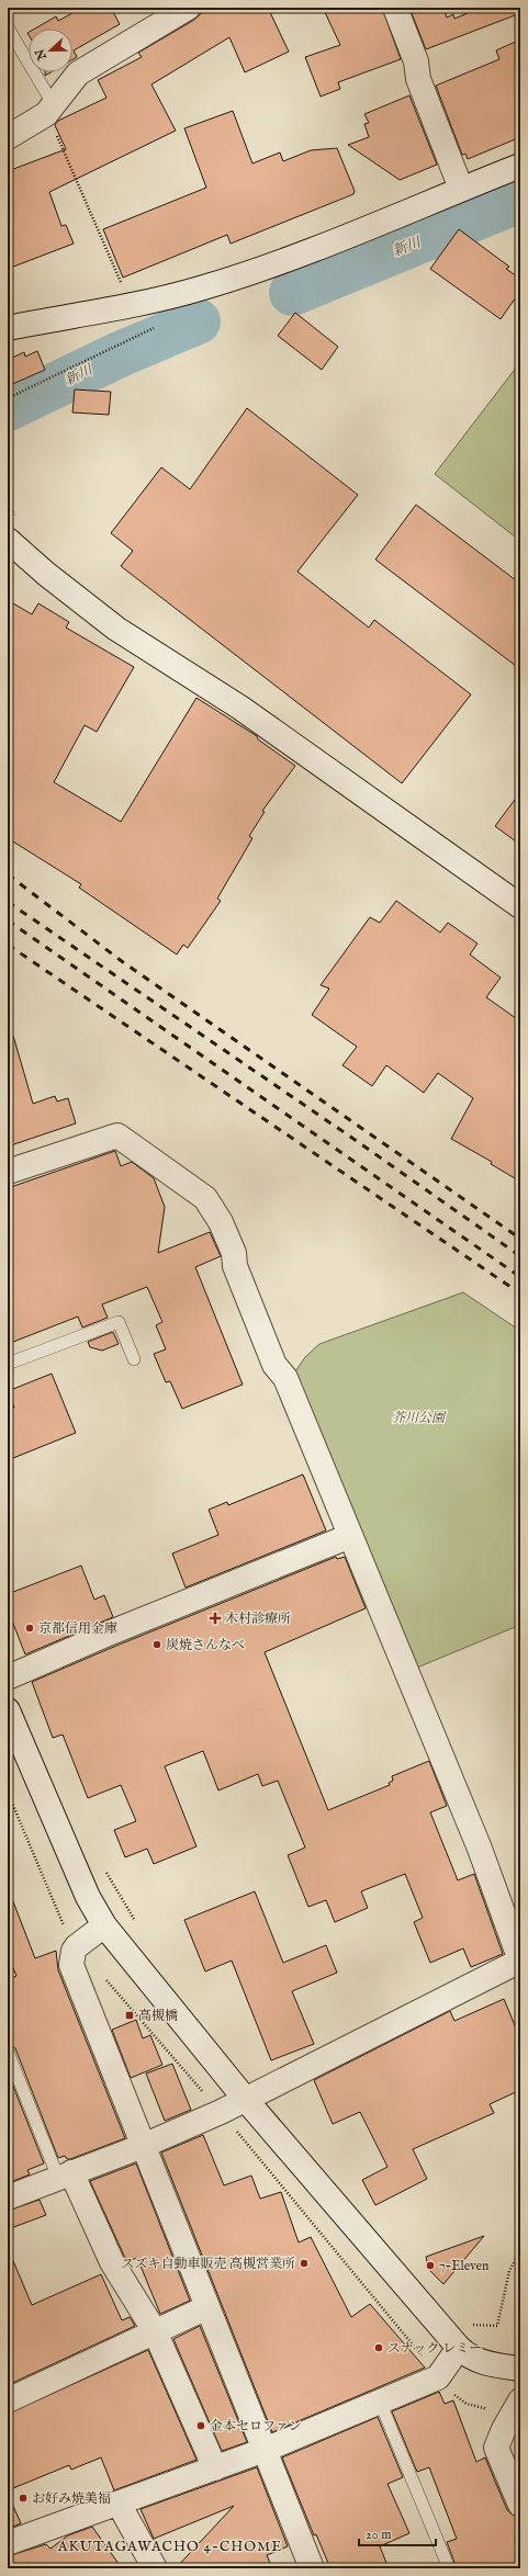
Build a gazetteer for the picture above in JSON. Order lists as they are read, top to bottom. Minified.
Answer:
{"districts":["AKUTAGAWACHO 4-CHOME"],"water":["新川"],"parks":["芥川公園"],"places":{"health":["木村診療所"],"other":["京都信用金庫","炭焼さんなべ","スズキ自動車販売 高槻営業所","7-Eleven","スナック レミー","金本セロファン","お好み焼美福"],"transit":["高槻橋"]},"scale_bar":"20 m","north":"left"}
